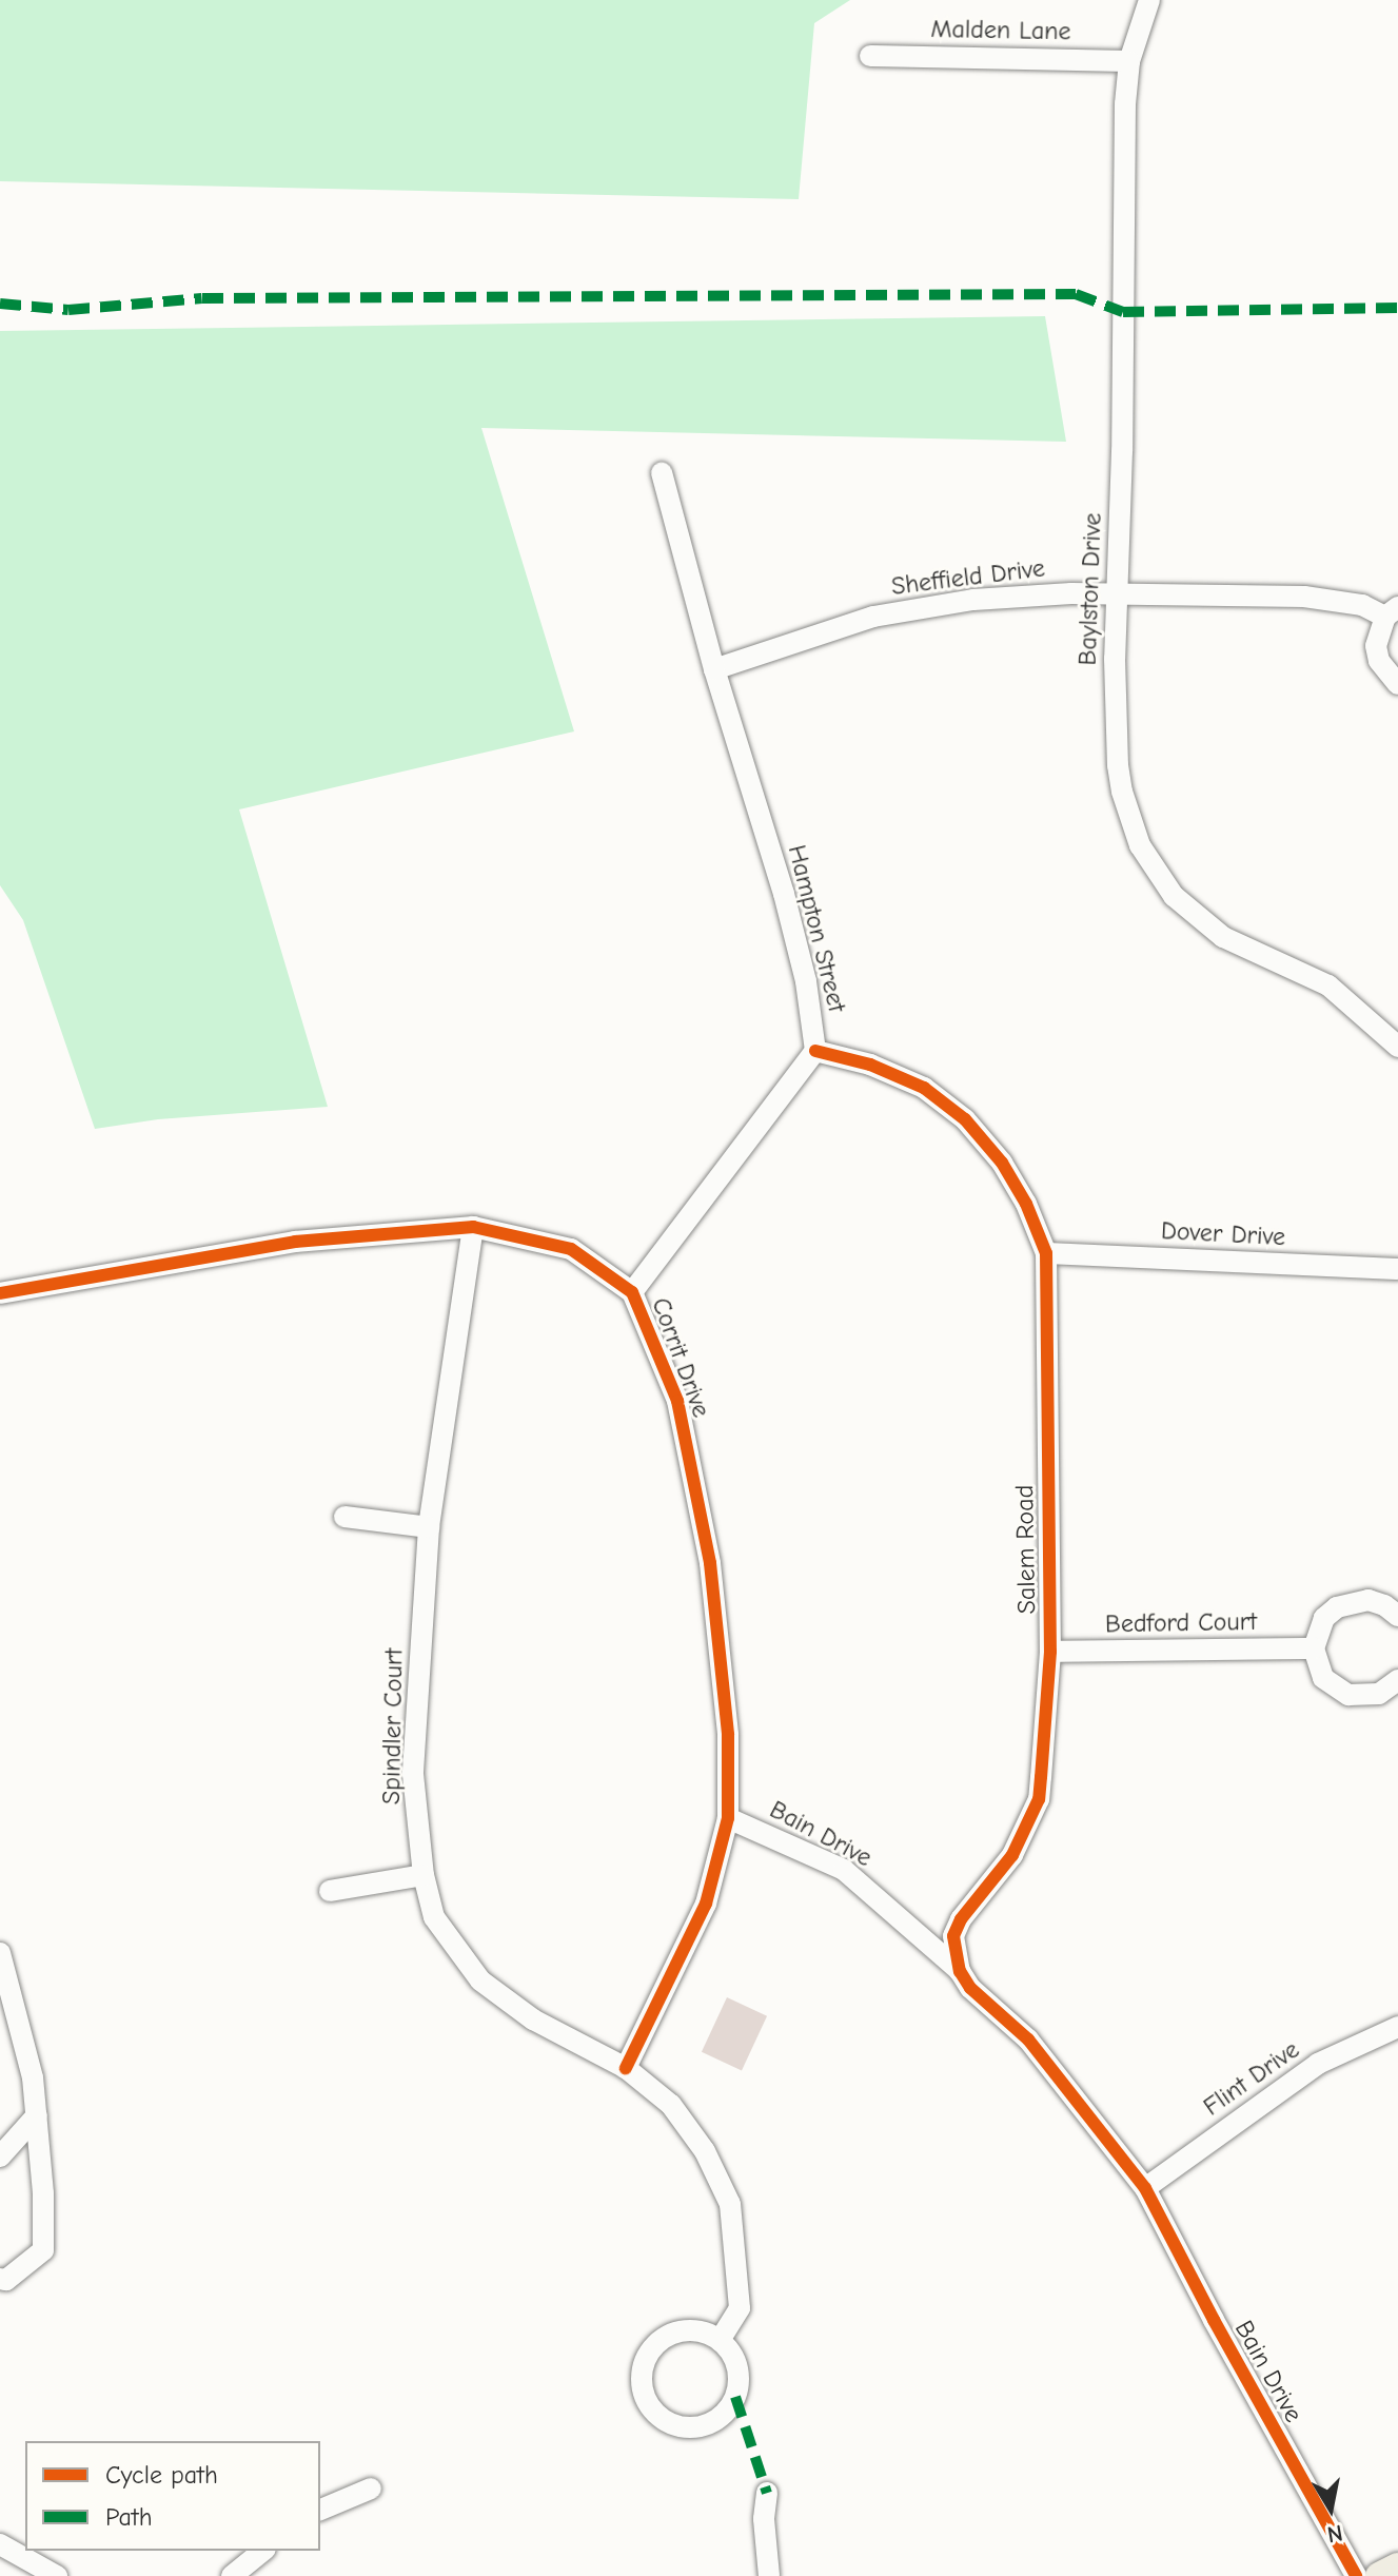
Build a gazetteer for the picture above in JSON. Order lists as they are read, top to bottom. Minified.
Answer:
{"streets":{"street":["Malden Lane","Sheffield Drive","Baylston Drive","Hampton Street","Dover Drive","Corrit Drive","Salem Road","Bedford Court","Spindler Court","Bain Drive","Flint Drive"]},"crossings":[["Malden Lane","Baylston Drive"],["Sheffield Drive","Baylston Drive"],["Sheffield Drive","Hampton Street"],["Hampton Street","Corrit Drive"],["Hampton Street","Salem Road"],["Dover Drive","Salem Road"],["Corrit Drive","Spindler Court"],["Corrit Drive","Bain Drive"],["Salem Road","Bedford Court"],["Salem Road","Bain Drive"],["Bain Drive","Flint Drive"]],"legend":["Cycle path","Path"],"north":"bottom"}
